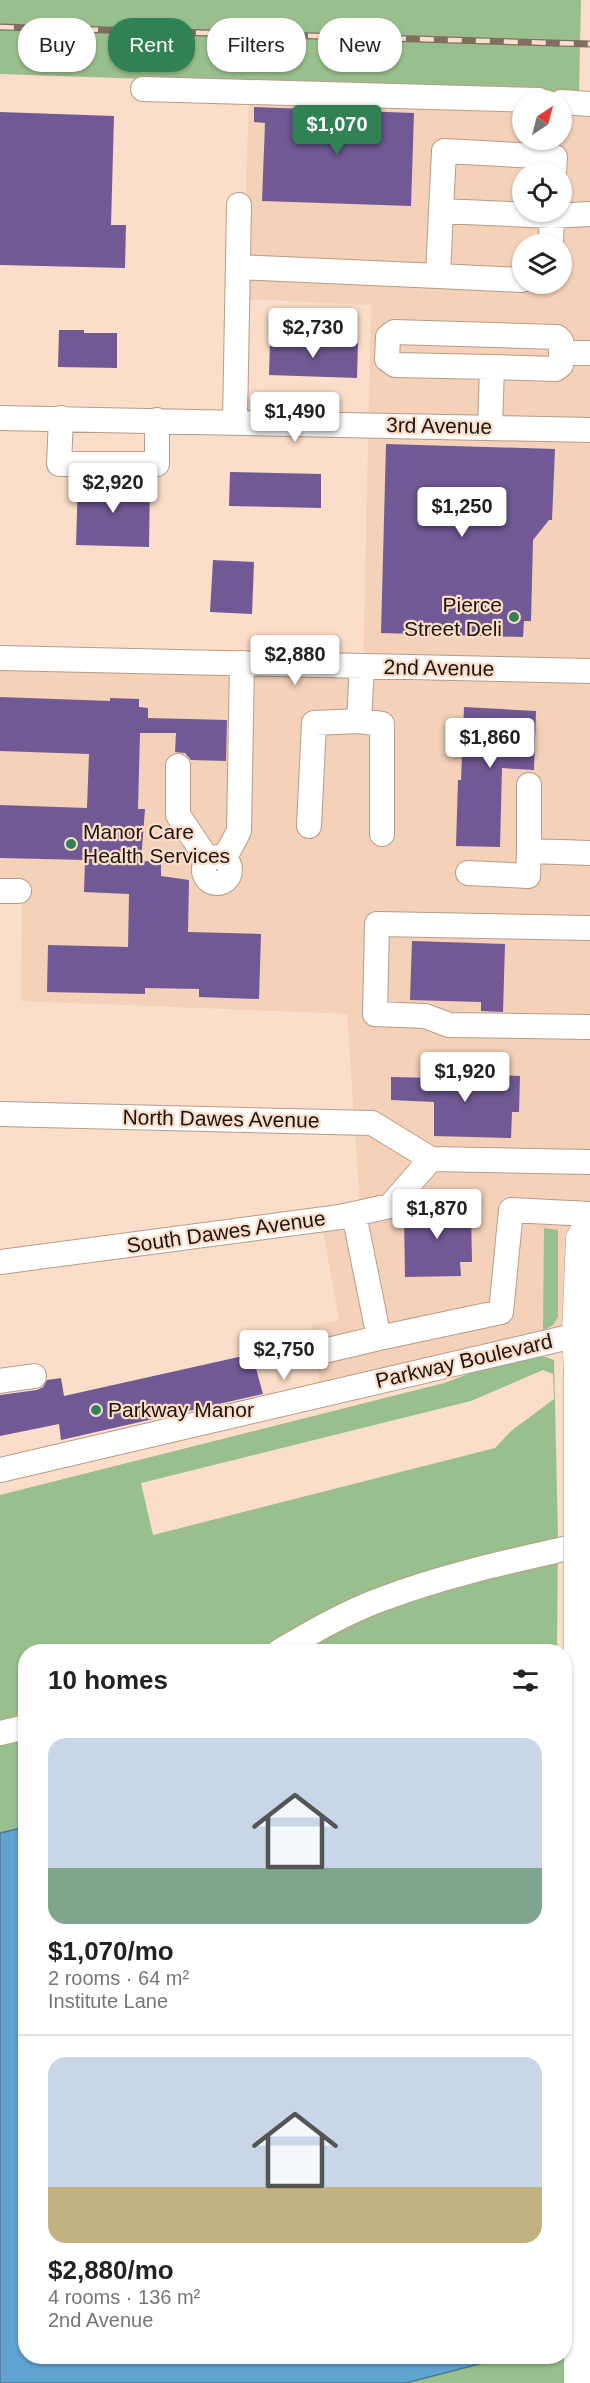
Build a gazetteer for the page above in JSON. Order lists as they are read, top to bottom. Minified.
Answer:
{"streets":{"street":["3rd Avenue","2nd Avenue","North Dawes Avenue","South Dawes Avenue","Parkway Boulevard"]},"crossings":[["North Dawes Avenue","South Dawes Avenue"]],"places":["Pierce Street Deli","Manor Care Health Services","Parkway Manor"],"north":"top right","page":{"chip":["Buy","Rent","Filters","New"],"price":["$1,070","$2,730","$1,490","$2,920","$1,250","$2,880","$1,860","$1,920","$1,870","$2,750"],"heading":"10 homes","list":[{"name":"$1,070/mo","note":"2 rooms · 64 m² · Institute Lane"},{"name":"$2,880/mo","note":"4 rooms · 136 m² · 2nd Avenue"}]}}
